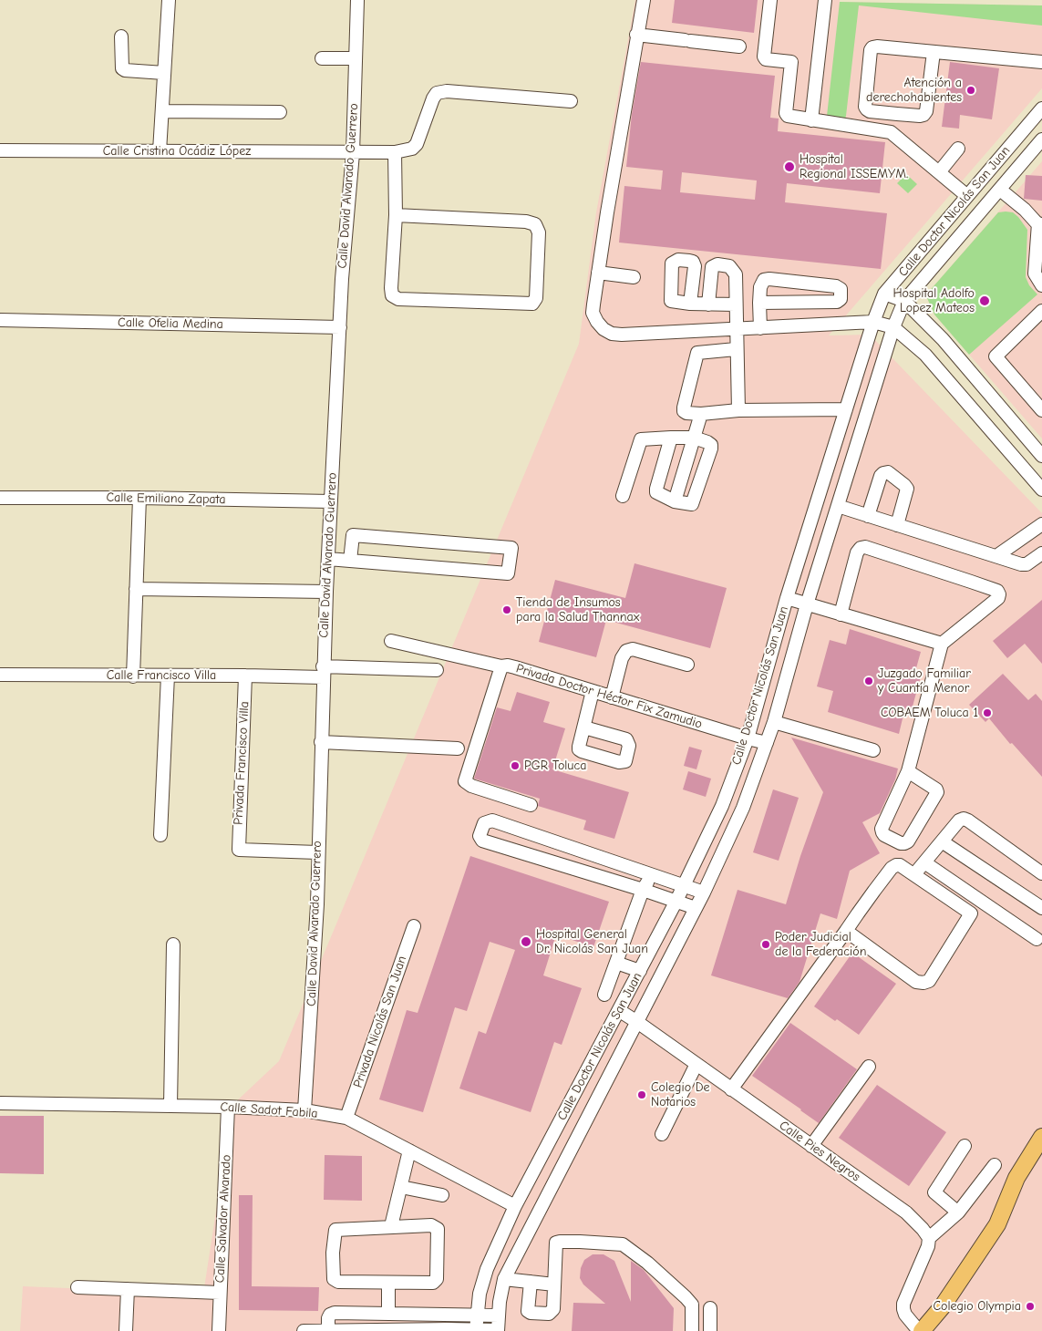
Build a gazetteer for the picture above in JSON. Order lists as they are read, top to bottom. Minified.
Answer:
{"streets":{"street":["Calle Cristina Ocádiz López","Calle David Alvarado Guerrero","Calle Doctor Nicolás San Juan","Calle Ofelia Medina","Calle Emiliano Zapata","Calle Francisco Villa","Privada Doctor Héctor Fix Zamudio","Privada Francisco Villa","Privada Nicolás San Juan","Calle Sadot Fabila","Calle Pies Negros","Calle Salvador Alvarado"]},"crossings":[["Calle Cristina Ocádiz López","Calle David Alvarado Guerrero"],["Calle David Alvarado Guerrero","Calle Ofelia Medina"],["Calle David Alvarado Guerrero","Calle Emiliano Zapata"],["Calle David Alvarado Guerrero","Calle Francisco Villa"],["Calle David Alvarado Guerrero","Privada Francisco Villa"],["Calle David Alvarado Guerrero","Calle Sadot Fabila"],["Calle Doctor Nicolás San Juan","Privada Doctor Héctor Fix Zamudio"],["Calle Doctor Nicolás San Juan","Calle Sadot Fabila"],["Calle Doctor Nicolás San Juan","Calle Pies Negros"],["Calle Francisco Villa","Privada Francisco Villa"],["Privada Nicolás San Juan","Calle Sadot Fabila"],["Calle Sadot Fabila","Calle Salvador Alvarado"]],"places":["Atención a derechohabientes","Hospital Regional ISSEMYM.","Hospital Adolfo Lopez Mateos","Tienda de Insumos para la Salud Thannax","Juzgado Familiar y Cuantía Menor","COBAEM Toluca 1","PGR Toluca","Hospital General Dr. Nicolás San Juan","Poder Judicial de la Federación","Colegio De Notarios","Colegio Olympia"]}
